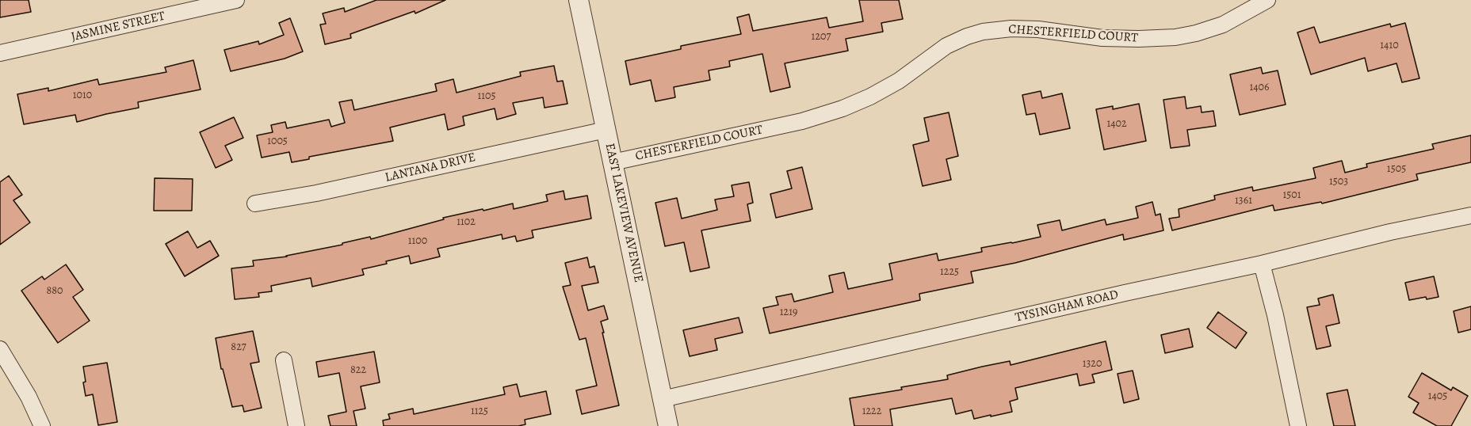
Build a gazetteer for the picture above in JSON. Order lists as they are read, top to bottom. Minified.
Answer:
{"streets":{"street":["JASMINE STREET","CHESTERFIELD COURT","LANTANA DRIVE","EAST LAKEVIEW AVENUE","TYSINGHAM ROAD"]},"crossings":[["CHESTERFIELD COURT","EAST LAKEVIEW AVENUE"],["LANTANA DRIVE","EAST LAKEVIEW AVENUE"],["EAST LAKEVIEW AVENUE","TYSINGHAM ROAD"]],"house_numbers":["1207","1410","1406","1010","1105","1402","1005","1505","1503","1501","1361","1102","1100","1225","880","1219","827","1320","822","1405","1125","1222"]}
